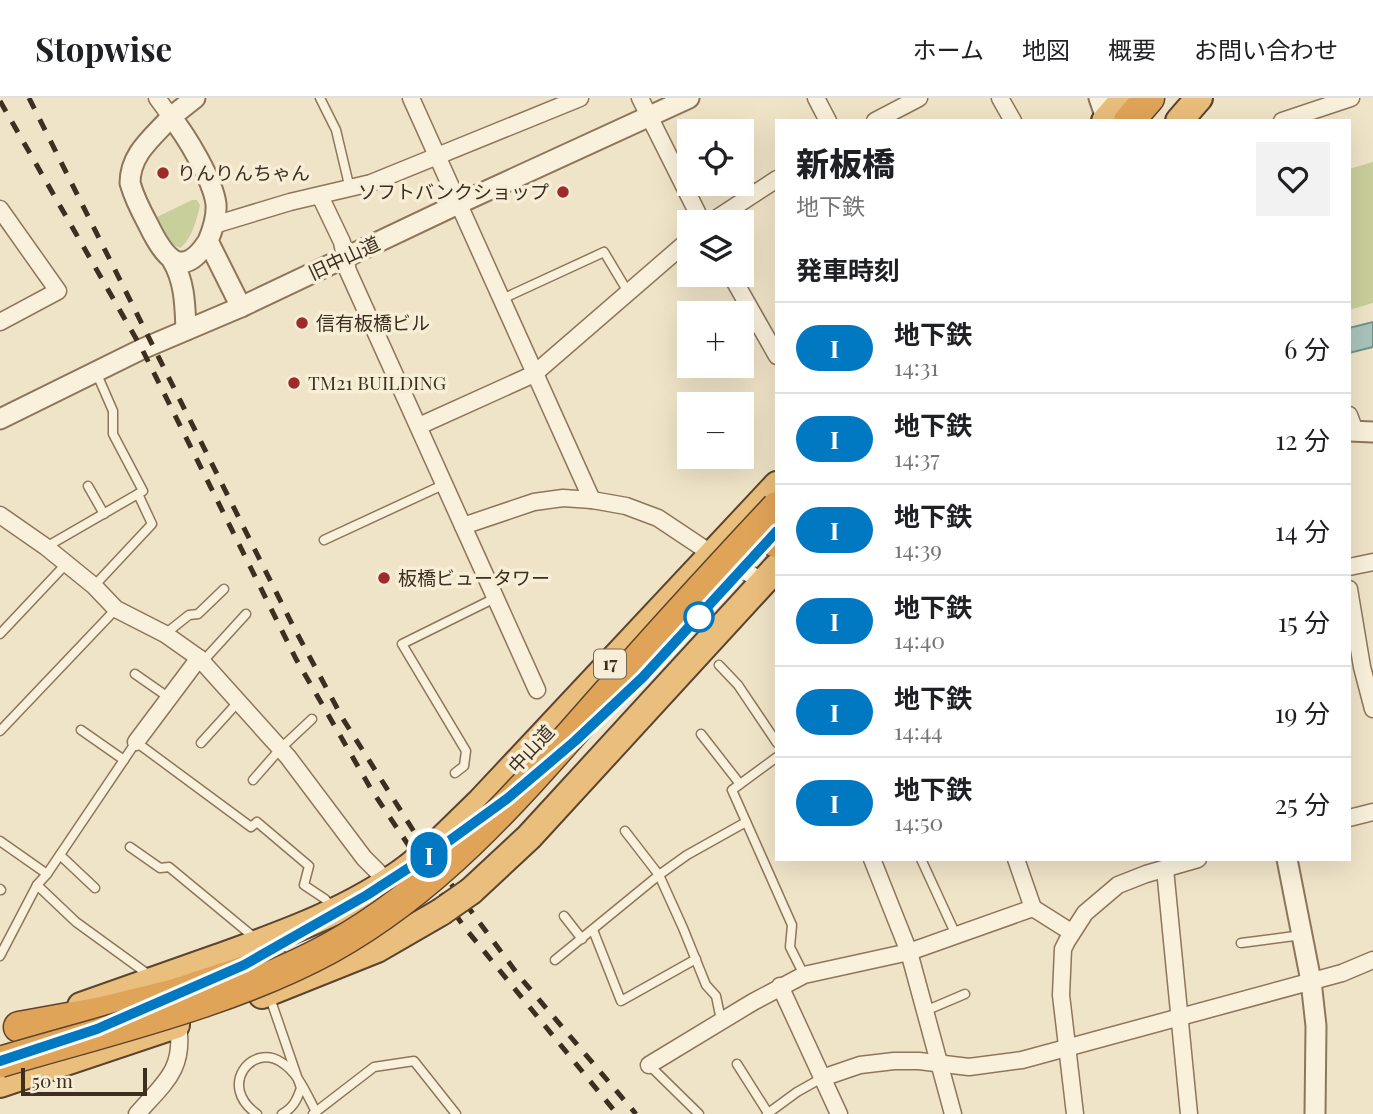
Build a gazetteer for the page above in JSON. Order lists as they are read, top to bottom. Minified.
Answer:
{"streets":{"highway":["17","中山道"],"street":["旧中山道"]},"places":["りんりんちゃん","ソフトバンクショップ","信有板橋ビル","TM21 BUILDING","板橋ビュータワー"],"lines":["metro line I"],"scale_bar":"50 m","page":{"header":"Stopwise","nav":["ホーム","地図","概要","お問い合わせ"],"on_map":"I","map_buttons":["+","−"],"heading":[["新板橋","地下鉄"],"発車時刻"],"list":[{"mark":"I","name":"地下鉄","note":"14:31","value":"6 分"},{"mark":"I","name":"地下鉄","note":"14:37","value":"12 分"},{"mark":"I","name":"地下鉄","note":"14:39","value":"14 分"},{"mark":"I","name":"地下鉄","note":"14:40","value":"15 分"},{"mark":"I","name":"地下鉄","note":"14:44","value":"19 分"},{"mark":"I","name":"地下鉄","note":"14:50","value":"25 分"}],"scale":"50 m"}}
